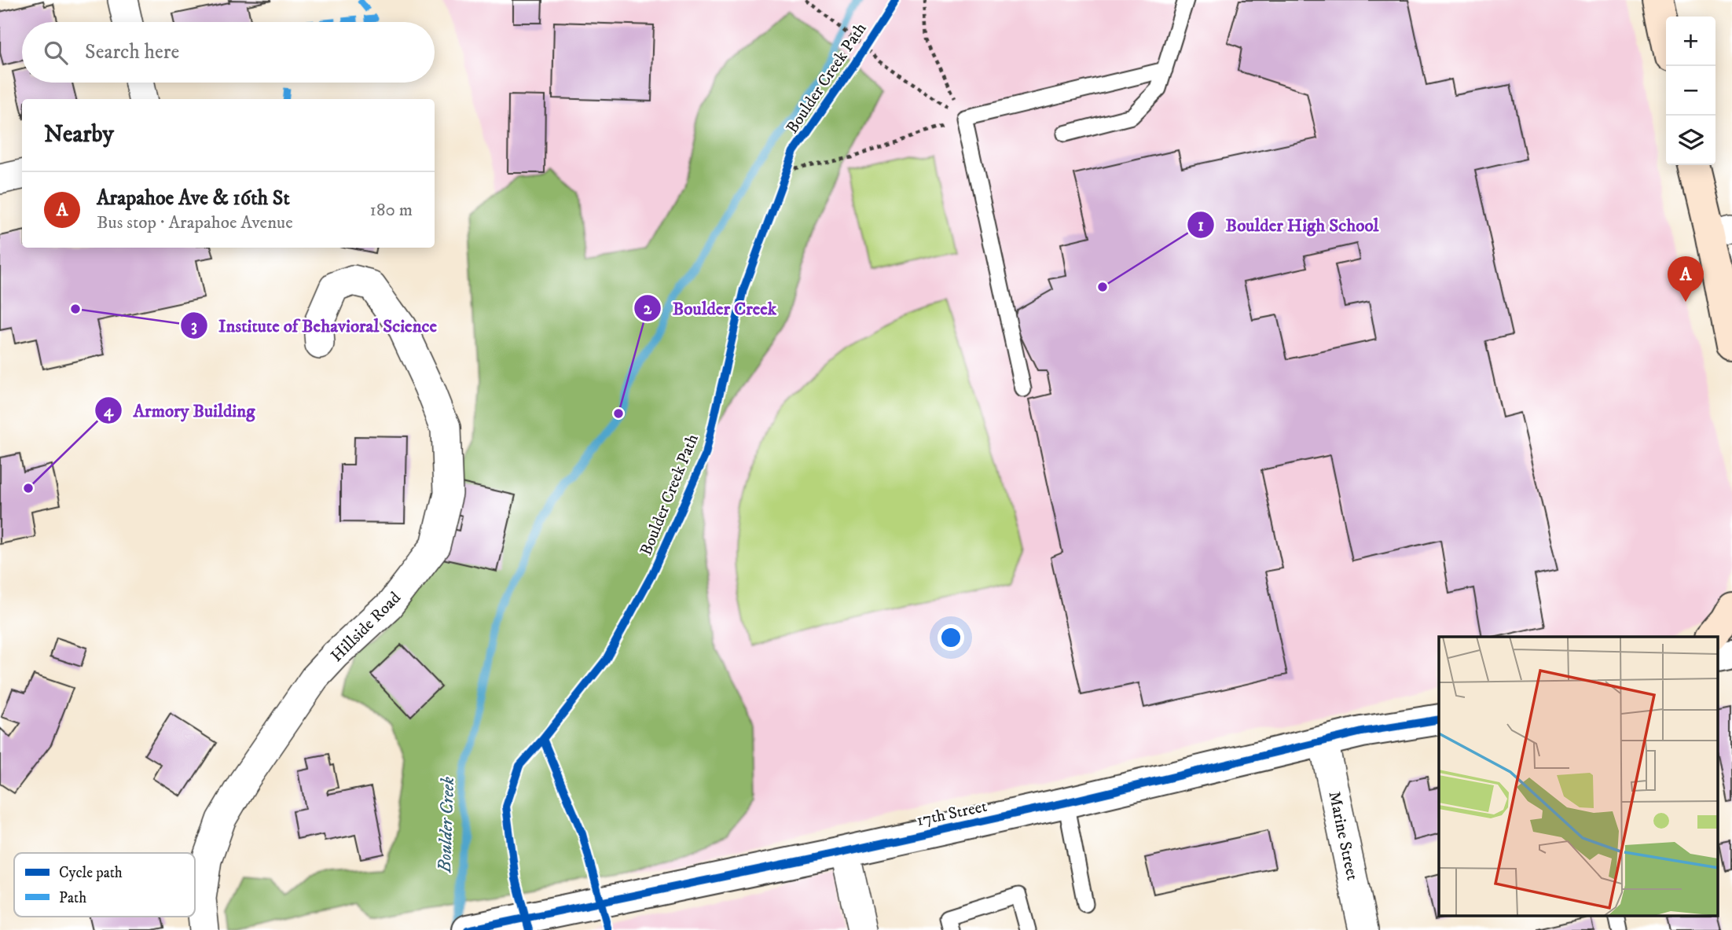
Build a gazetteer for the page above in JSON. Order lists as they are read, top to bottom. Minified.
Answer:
{"streets":{"street":["Hillside Road","17th Street","Marine Street"],"cycle path":["Boulder Creek Path"]},"crossings":[["17th Street","Marine Street"]],"water":["Boulder Creek"],"places":["Boulder High School","Institute of Behavioral Science","Boulder Creek","Armory Building"],"legend":["Cycle path","Path"],"page":{"map_buttons":["+","−"],"search":"Search here","heading":"Nearby","list":[{"mark":"A","name":"Arapahoe Ave & 16th St","note":"Bus stop · Arapahoe Avenue","value":"180 m"}],"pins":"A"}}
